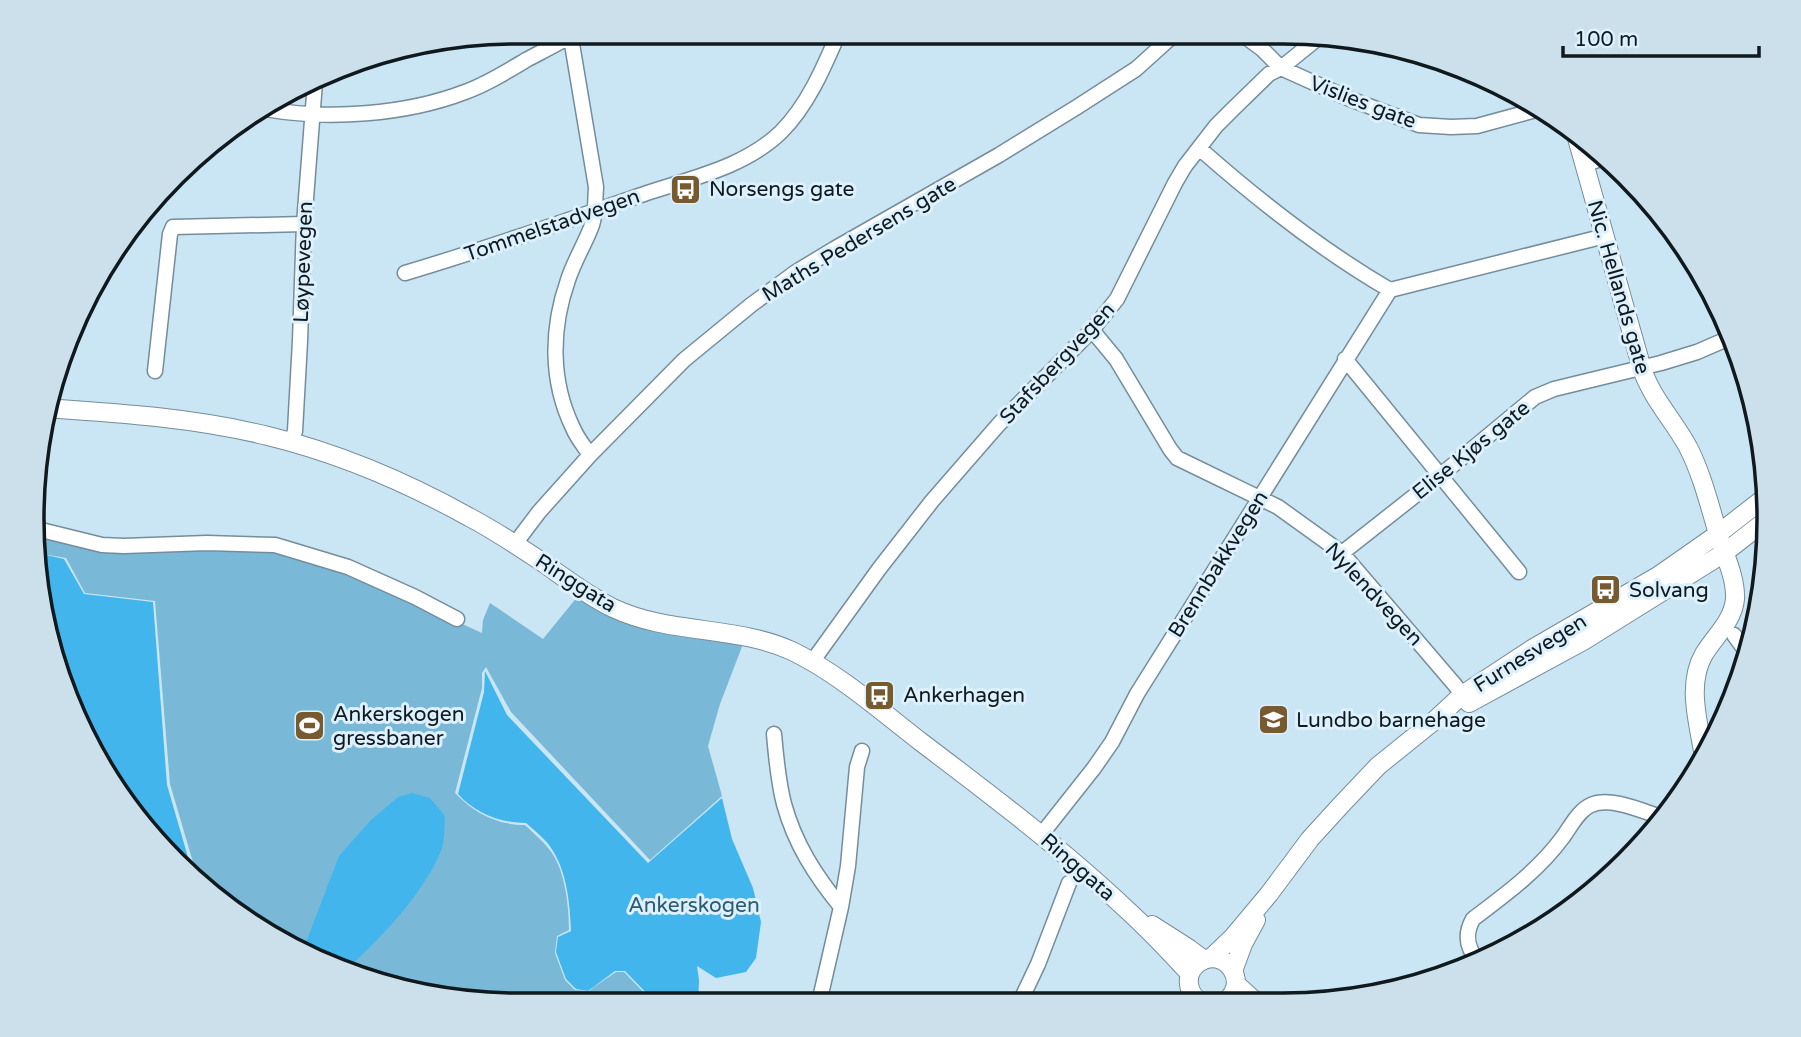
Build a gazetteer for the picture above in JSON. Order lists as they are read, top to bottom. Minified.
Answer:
{"streets":{"main road":["Nic. Hellands gate","Ringgata","Furnesvegen"],"street":["Vislies gate","Tommelstadvegen","Maths Pedersens gate","Løypevegen","Stafsbergvegen","Elise Kjøs gate","Brennbakkvegen","Nylendvegen"]},"crossings":[["Vislies gate","Stafsbergvegen"],["Maths Pedersens gate","Ringgata"],["Løypevegen","Ringgata"],["Nic. Hellands gate","Elise Kjøs gate"],["Nic. Hellands gate","Furnesvegen"],["Stafsbergvegen","Ringgata"],["Stafsbergvegen","Nylendvegen"],["Elise Kjøs gate","Nylendvegen"],["Brennbakkvegen","Ringgata"],["Brennbakkvegen","Nylendvegen"],["Ringgata","Furnesvegen"],["Nylendvegen","Furnesvegen"]],"parks":["Ankerskogen"],"places":{"bus stop":["Norsengs gate","Solvang","Ankerhagen"],"school or university":["Lundbo barnehage"],"sports":["Ankerskogen gressbaner"]},"scale_bar":"100 m"}
